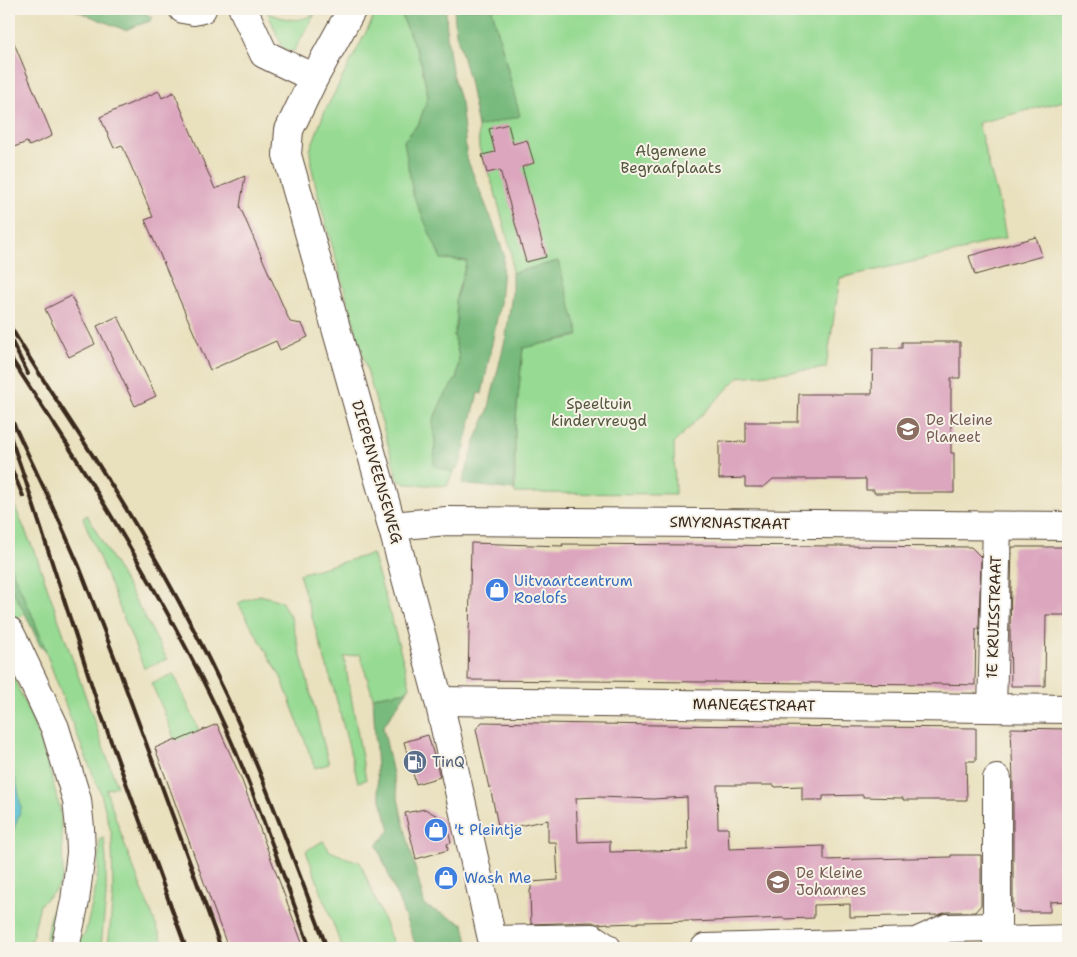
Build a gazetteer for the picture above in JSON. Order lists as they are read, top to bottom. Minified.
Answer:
{"streets":{"street":["DIEPENVEENSEWEG","SMYRNASTRAAT","1E KRUISSTRAAT","MANEGESTRAAT"]},"crossings":[["DIEPENVEENSEWEG","SMYRNASTRAAT"],["DIEPENVEENSEWEG","MANEGESTRAAT"],["SMYRNASTRAAT","1E KRUISSTRAAT"],["1E KRUISSTRAAT","MANEGESTRAAT"]],"parks":["Algemene Begraafplaats","Speeltuin kindervreugd"],"places":{"school or university":["De Kleine Planeet","De Kleine Johannes"],"shop":["Uitvaartcentrum Roelofs","'t Pleintje","Wash Me"],"fuel station":["TinQ"]}}
